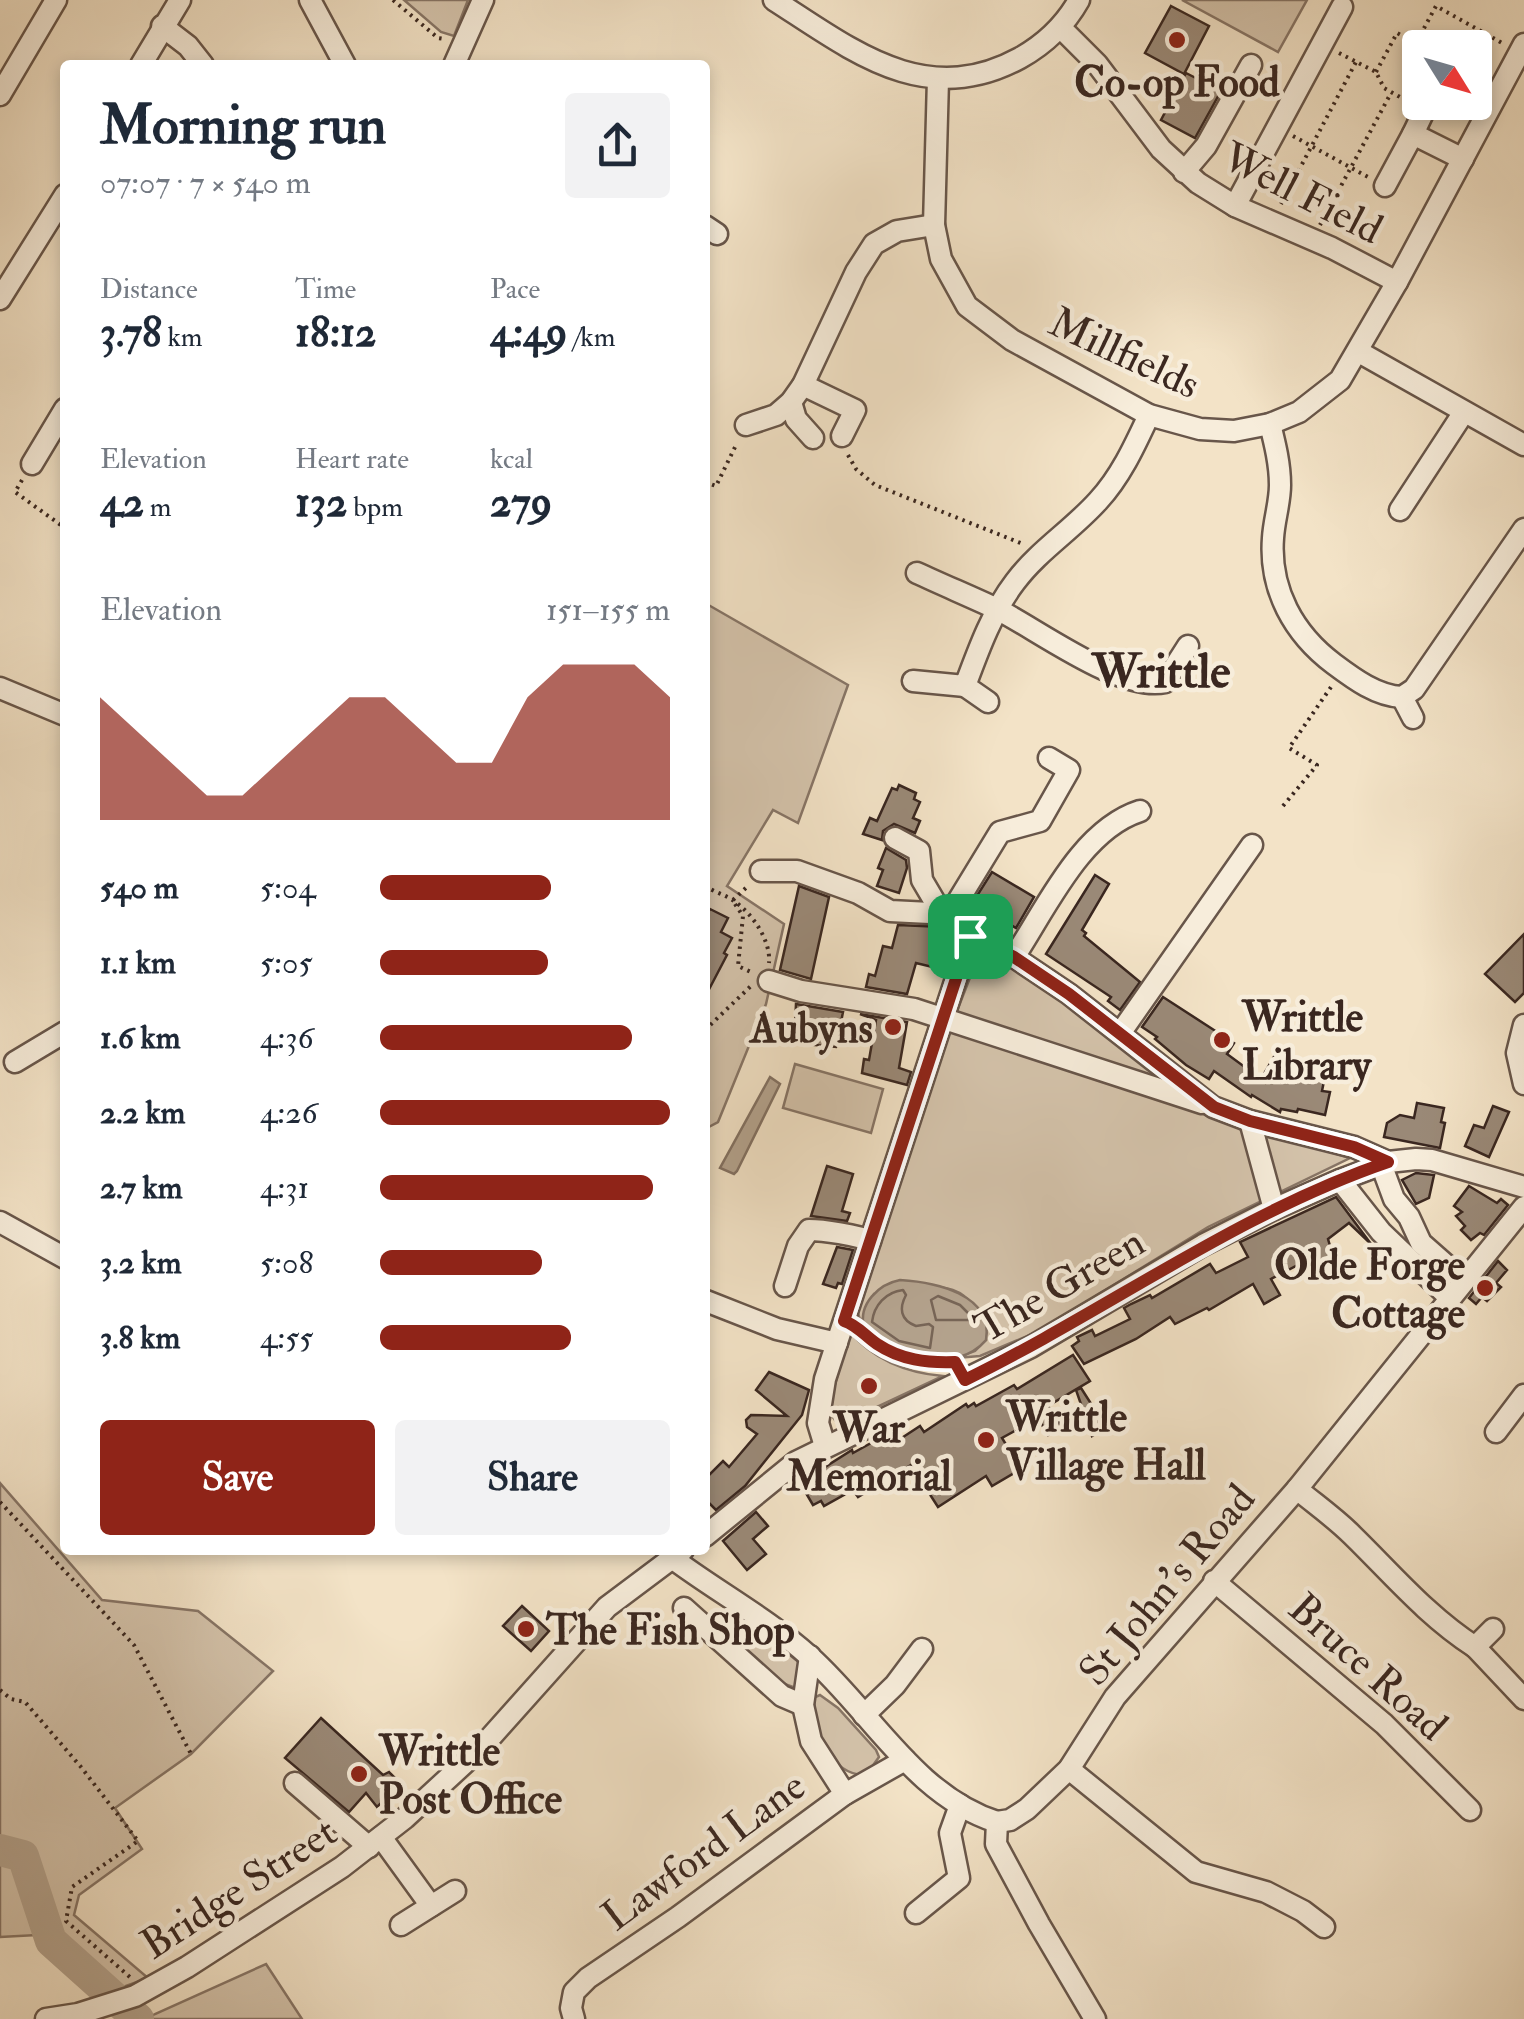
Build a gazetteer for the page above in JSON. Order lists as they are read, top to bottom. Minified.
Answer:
{"streets":{"street":["Well Field","Millfields","The Green","St John's Road","Bruce Road","Lawford Lane","Bridge Street"]},"crossings":[["Well Field","Millfields"],["St John's Road","Bruce Road"]],"districts":["Writtle"],"places":["Co-op Food","Aubyns","Writtle Library","Olde Forge Cottage","War Memorial","Writtle Village Hall","The Fish Shop","Writtle Post Office"],"north":"bottom right","page":{"heading":["Morning run","07:07 · 7 × 540 m"],"stats":[["Distance","3.78 km"],["Time","18:12"],["Pace","4:49 /km"],["Elevation","42 m"],["Heart rate","132 bpm"],["kcal","279"]],"chart":["Elevation","151–155 m"],"list":[{"name":"540 m","note":"5:04"},{"name":"1.1 km","note":"5:05"},{"name":"1.6 km","note":"4:36"},{"name":"2.2 km","note":"4:26"},{"name":"2.7 km","note":"4:31"},{"name":"3.2 km","note":"5:08"},{"name":"3.8 km","note":"4:55"}],"buttons":["Save","Share"]}}
